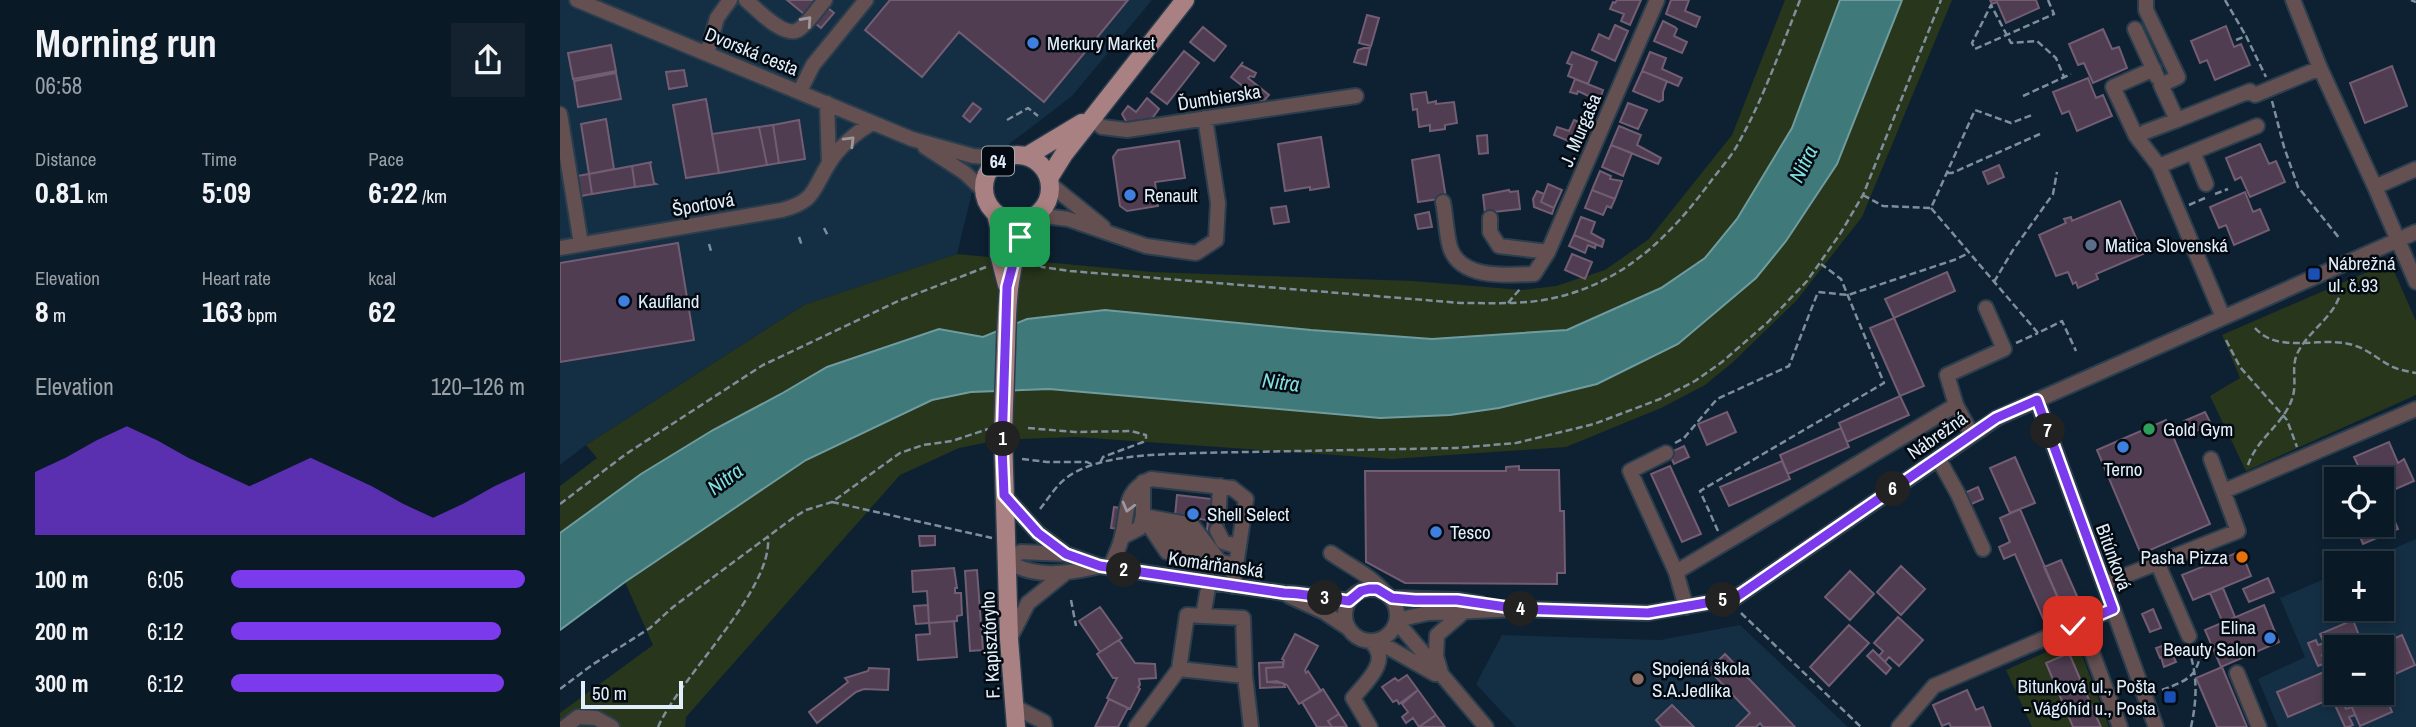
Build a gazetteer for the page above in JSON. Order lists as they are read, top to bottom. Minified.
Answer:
{"streets":{"main road":["64","F. Kapisztóryho"],"street":["Dvorská cesta","Ďumbierska","J. Murgaša","Športová","Nábrežná","Bitúnková","Komárňanská"]},"crossings":[["Dvorská cesta","64"],["Dvorská cesta","Športová"],["Ďumbierska","64"],["64","F. Kapisztóryho"],["Nábrežná","Bitúnková"],["Nábrežná","Komárňanská"]],"water":["Nitra"],"places":{"other":["Merkury Market","Renault","Matica Slovenská","Kaufland","Gold Gym","Terno","Shell Select","Tesco","Pasha Pizza","Elina Beauty Salon","Spojená škola S.A.Jedlíka"],"transit":["Nábrežná ul. č.93","Bitunková ul., Pošta - Vágóhíd u., Posta"]},"scale_bar":"50 m","page":{"heading":["Morning run","06:58"],"stats":[["Distance","0.81 km"],["Time","5:09"],["Pace","6:22 /km"],["Elevation","8 m"],["Heart rate","163 bpm"],["kcal","62"]],"chart":["Elevation","120–126 m"],"pins":["7","1","6","2","3","5","4"],"map_buttons":["+","−"],"list":[{"name":"100 m","note":"6:05"},{"name":"200 m","note":"6:12"},{"name":"300 m","note":"6:12"}],"scale":"50 m"}}
